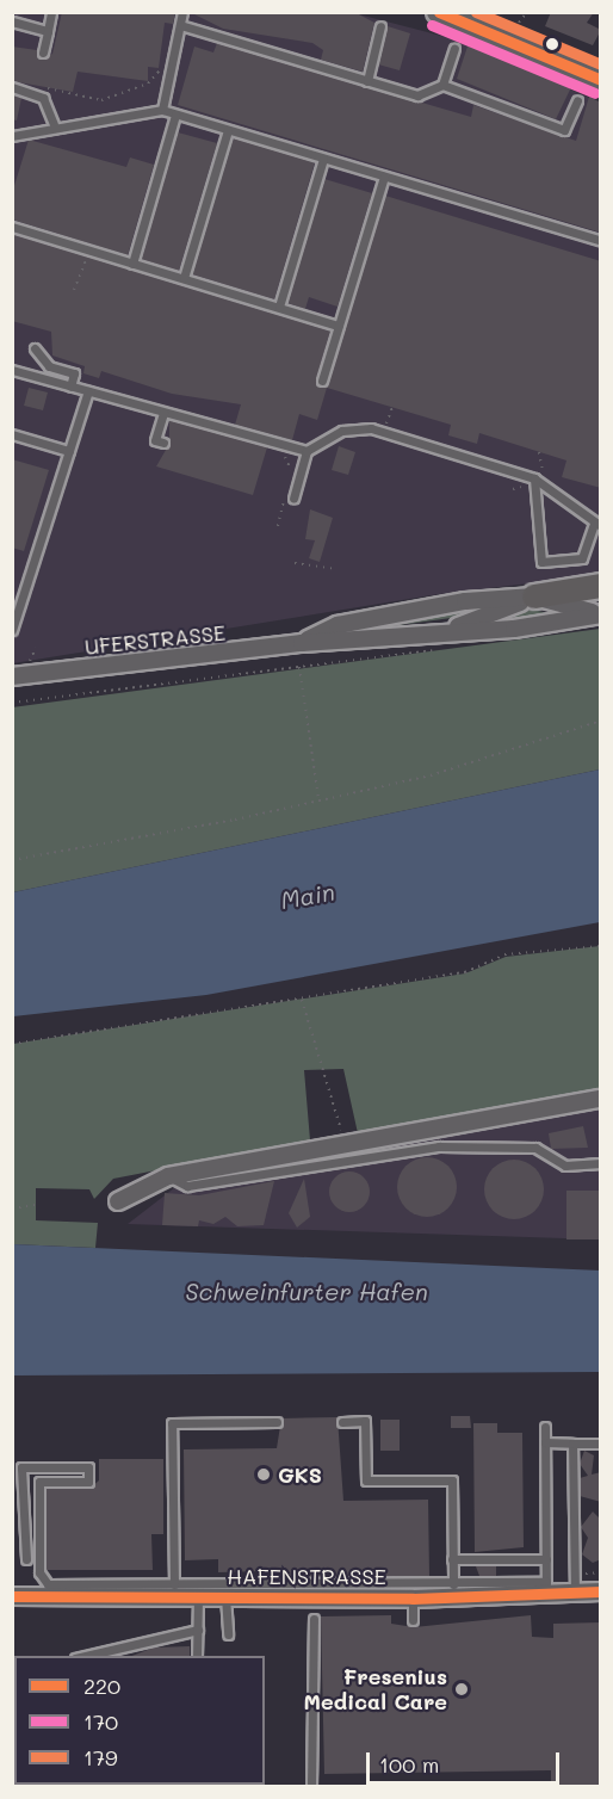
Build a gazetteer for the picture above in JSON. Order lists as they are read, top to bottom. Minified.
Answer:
{"streets":{"street":["UFERSTRASSE","HAFENSTRASSE"]},"water":["Main","Schweinfurter Hafen"],"places":["GKS","Fresenius Medical Care"],"lines":["transit line 220","transit line 179","transit line 170"],"legend":["220","170","179"],"scale_bar":"100 m"}
